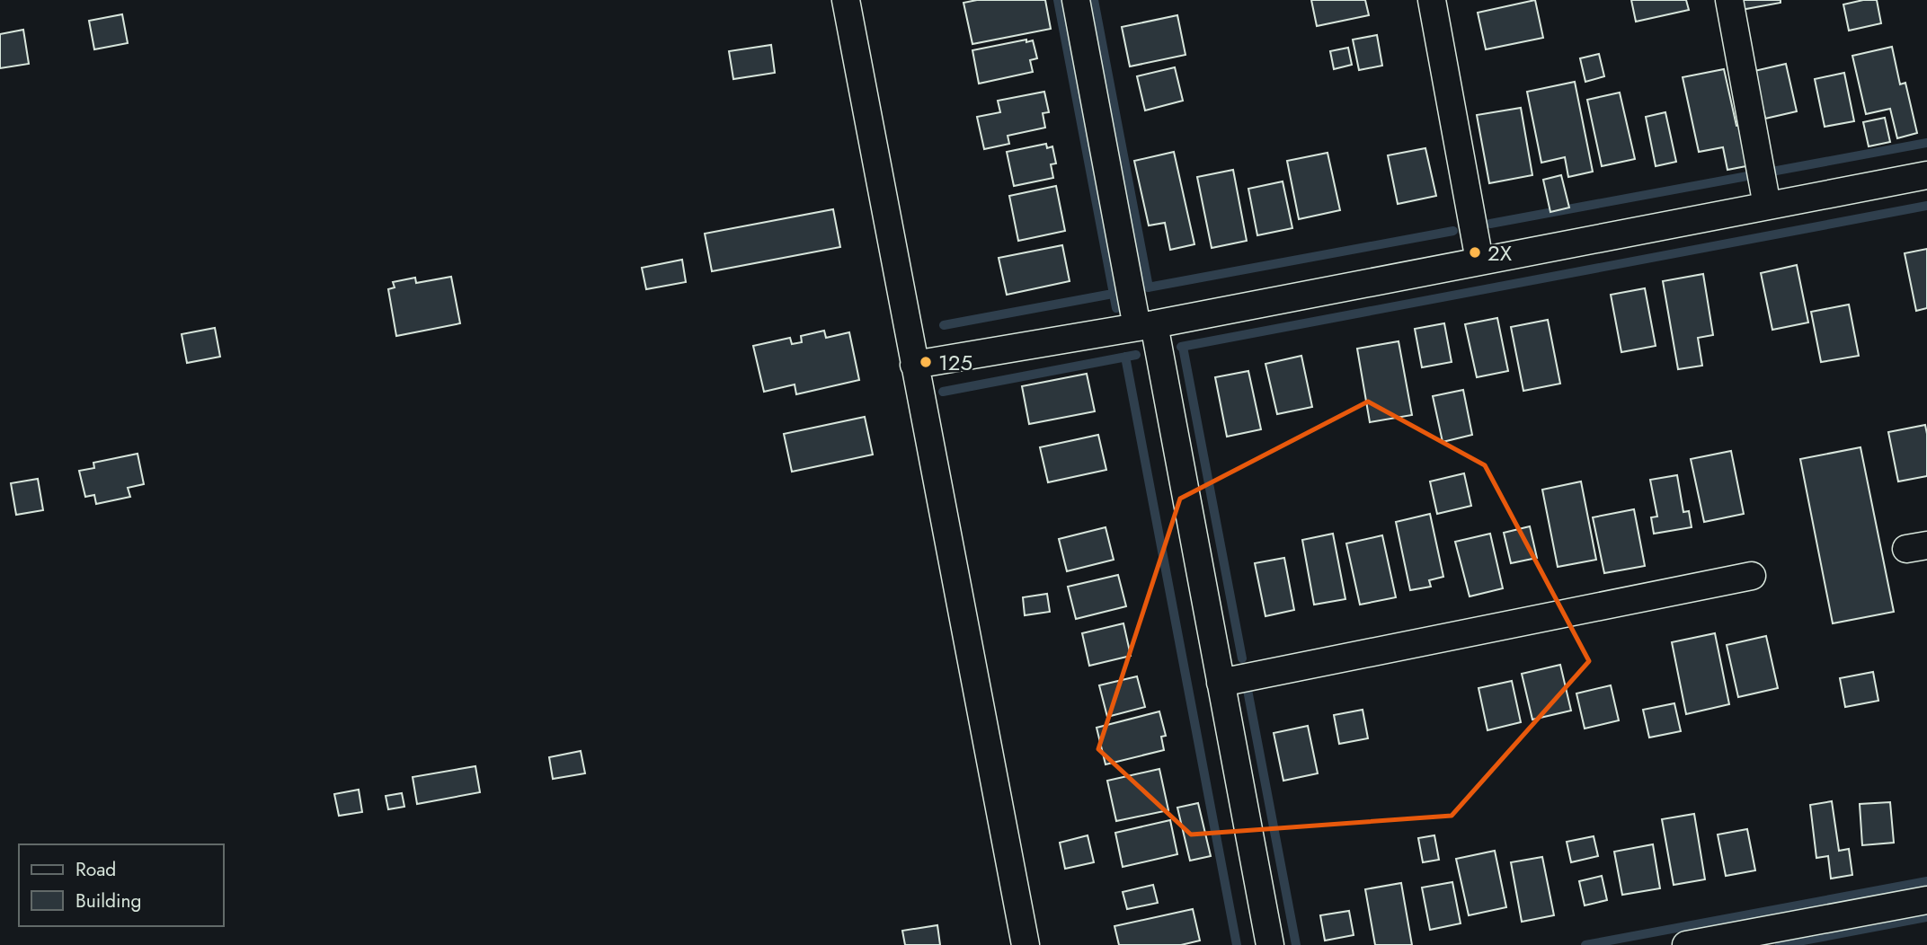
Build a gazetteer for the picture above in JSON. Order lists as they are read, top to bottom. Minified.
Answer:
{"places":["2X","125"],"legend":["Road","Building"]}
